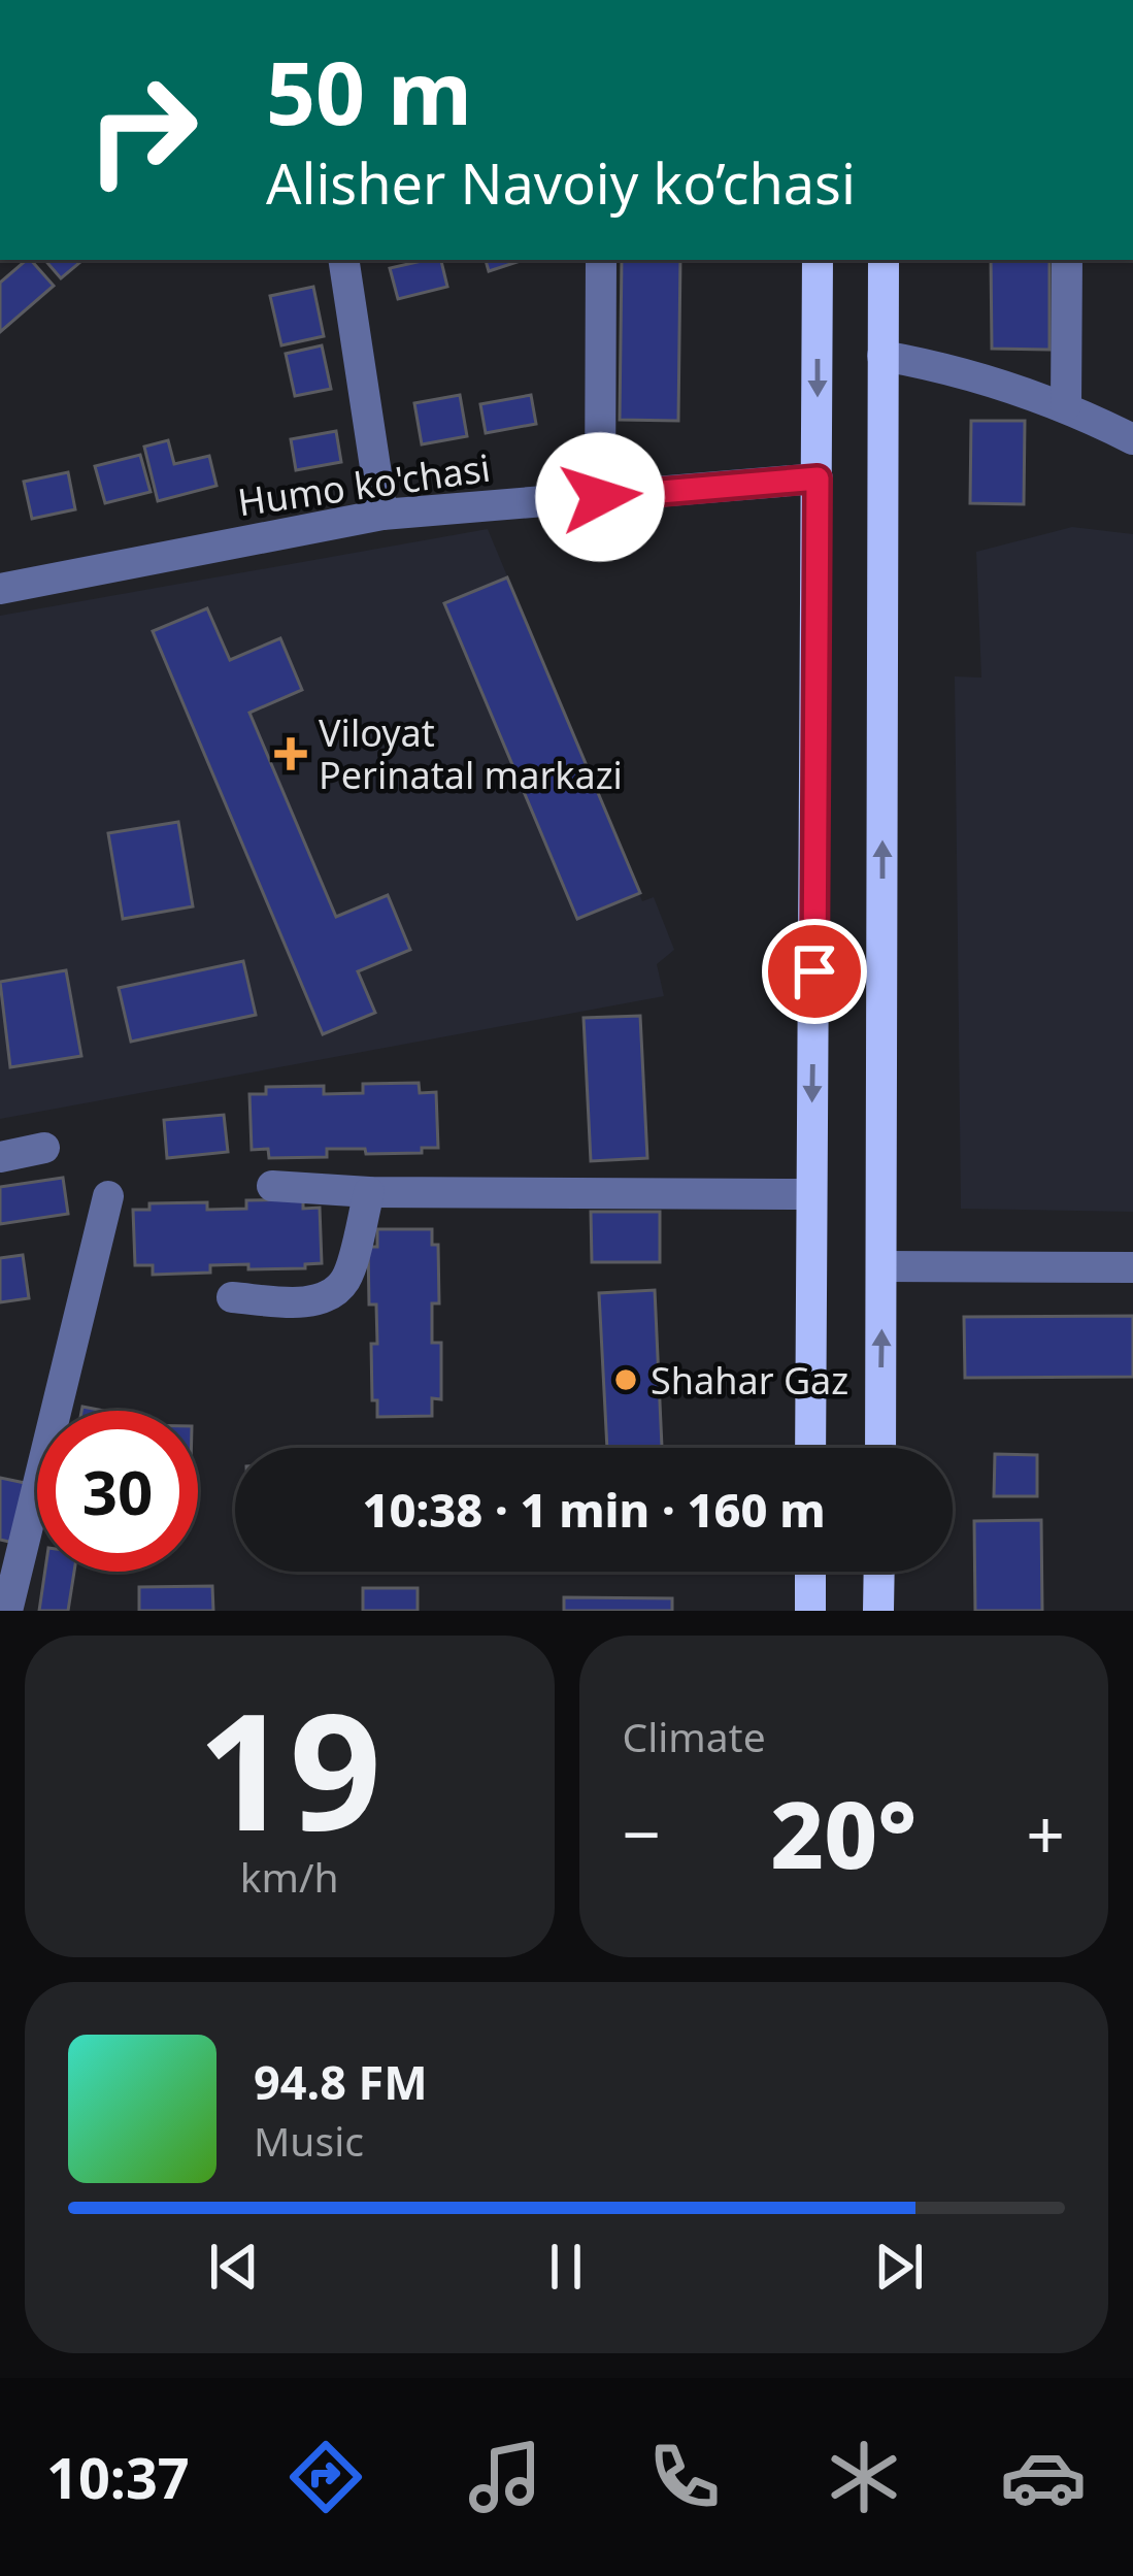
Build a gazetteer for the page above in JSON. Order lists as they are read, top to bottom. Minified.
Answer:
{"streets":{"street":["Humo ko'chasi"]},"places":{"health":["Viloyat Perinatal markazi"],"other":["Shahar Gaz"]},"page":{"turn":["50 m","Alisher Navoiy ko’chasi"],"limit":"30","trip":"10:38 · 1 min · 160 m","tile":[["19","km/h"],"Climate"],"heat":["−","20°","+"],"song":["94.8 FM","Music"],"tabs":"10:37"}}
